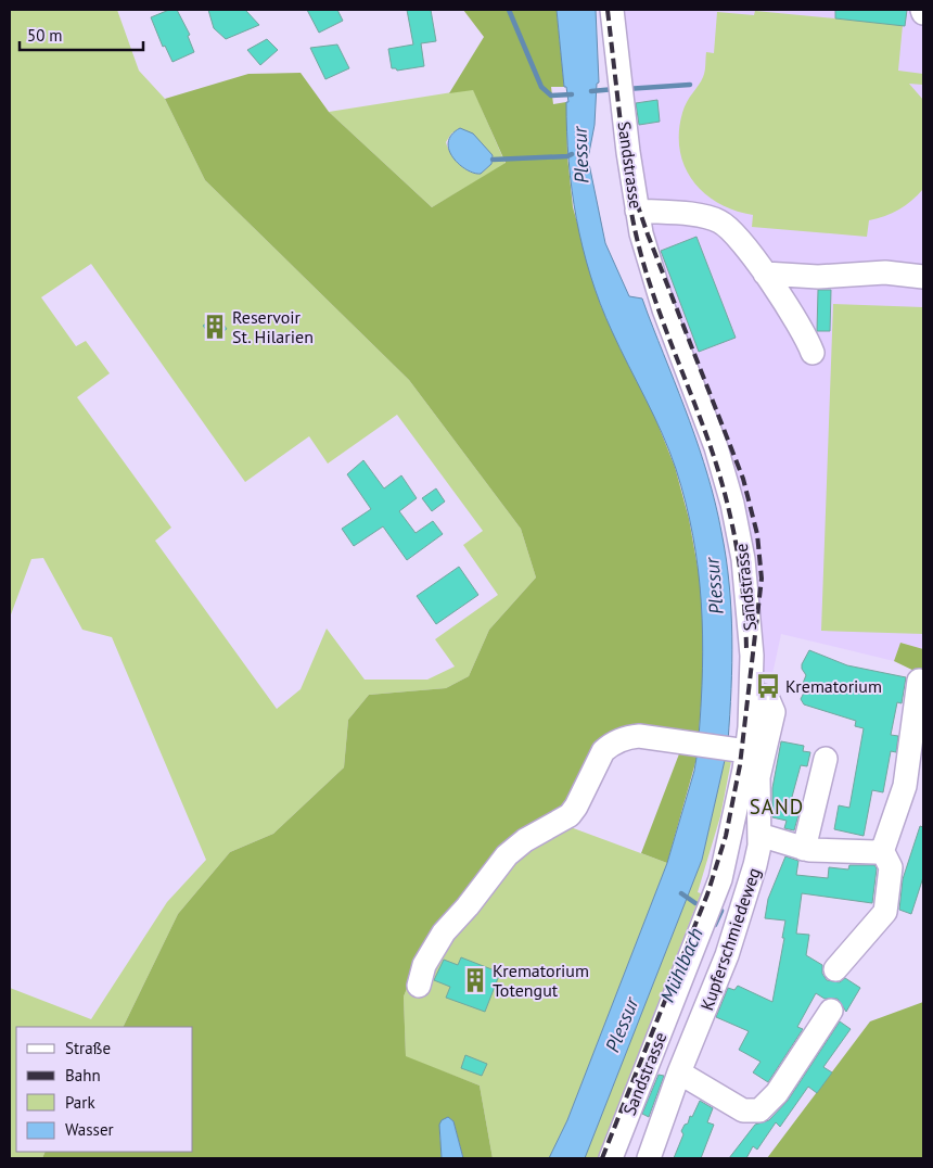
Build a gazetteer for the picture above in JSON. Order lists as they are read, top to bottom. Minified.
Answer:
{"streets":{"street":["Sandstrasse","Kupferschmiedeweg"]},"crossings":[["Sandstrasse","Kupferschmiedeweg"]],"districts":["SAND"],"water":["Plessur","Mühlbach"],"places":{"building":["Reservoir St. Hilarien","Krematorium Totengut"],"bus stop":["Krematorium"]},"legend":["Straße","Bahn","Park","Wasser"],"scale_bar":"50 m"}
